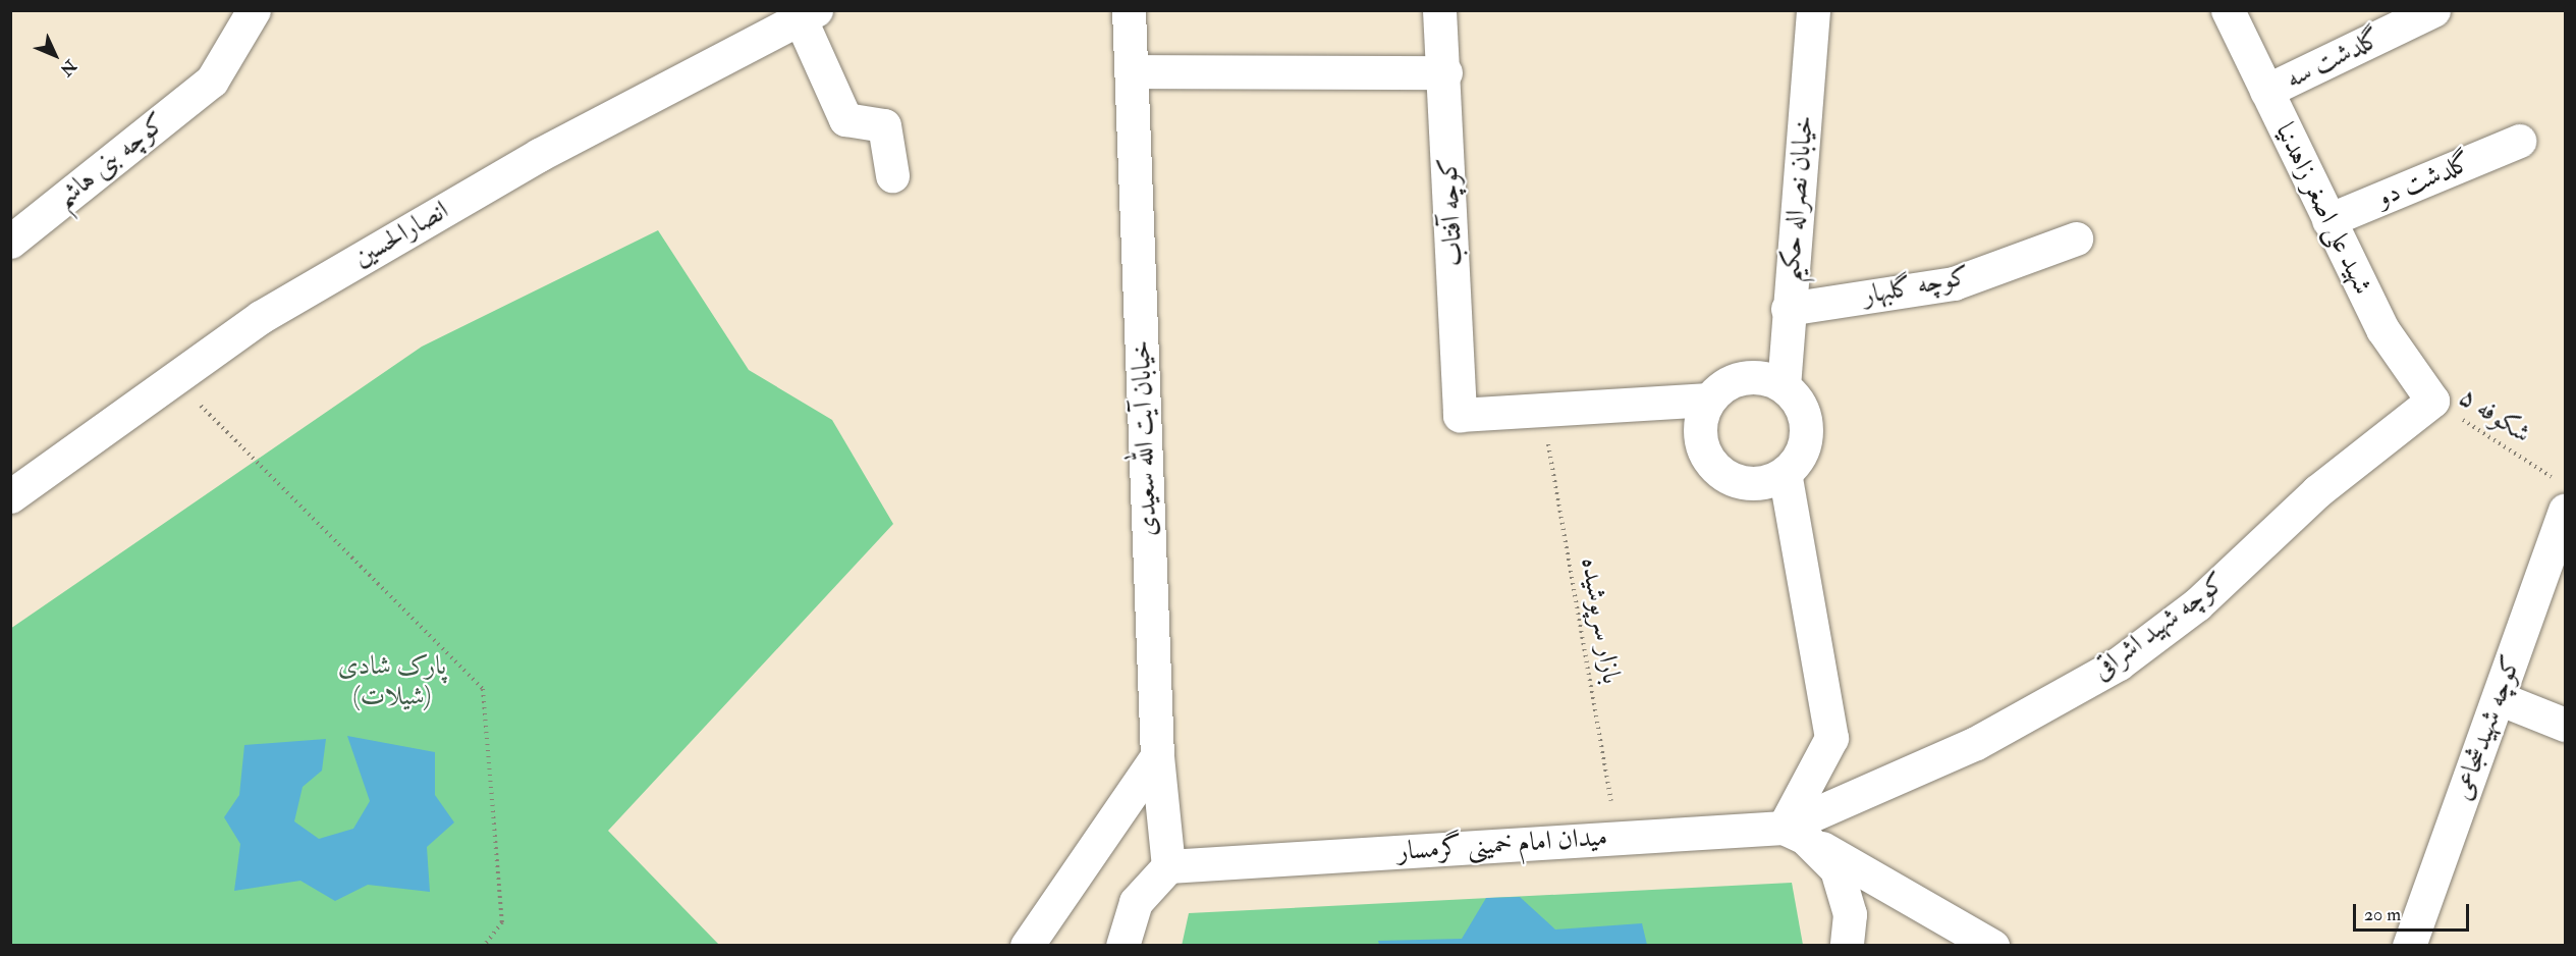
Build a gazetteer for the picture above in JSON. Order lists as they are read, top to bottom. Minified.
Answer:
{"streets":{"street":["گلدشت سه","کوچه بنی هاشم","گلدشت دو","خیابان نصراله حکیم","شهید علی اصغر زاهدنیا","کوچه آفتاب","انصارالحسین","کوچه گلبهار","خیابان آیت الله سعیدی","کوچه شهید اشراقی","کوچه شهیدشجاعی","میدان امام خمینی گرمسار"],"path":["شکوفه ۵","بازار سرپوشیده"]},"crossings":[["گلدشت سه","شهید علی اصغر زاهدنیا"],["گلدشت دو","شهید علی اصغر زاهدنیا"],["خیابان نصراله حکیم","کوچه گلبهار"],["شهید علی اصغر زاهدنیا","شکوفه ۵"],["شهید علی اصغر زاهدنیا","کوچه شهید اشراقی"],["کوچه آفتاب","بازار سرپوشیده"],["شکوفه ۵","کوچه شهید اشراقی"],["خیابان آیت الله سعیدی","میدان امام خمینی گرمسار"],["بازار سرپوشیده","میدان امام خمینی گرمسار"],["کوچه شهید اشراقی","میدان امام خمینی گرمسار"]],"parks":["پارک شادی (شیلات)"],"scale_bar":"20 m","north":"bottom right"}
